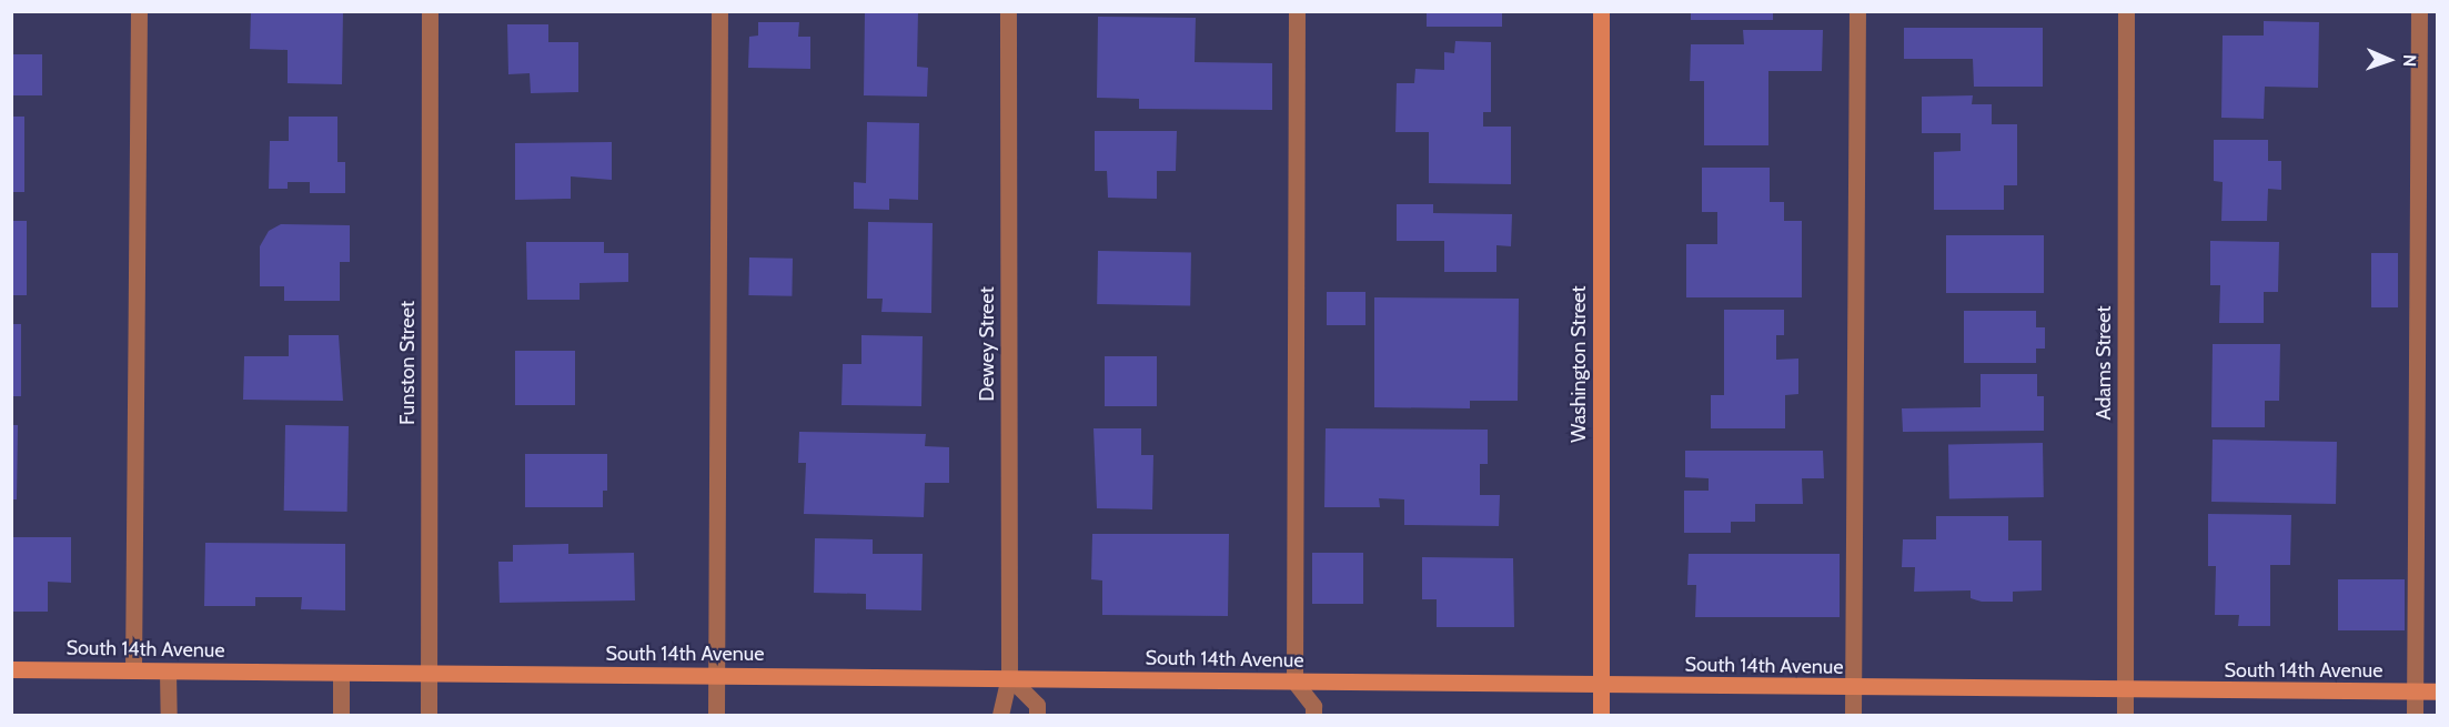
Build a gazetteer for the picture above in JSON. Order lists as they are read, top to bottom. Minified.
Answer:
{"streets":{"street":["Dewey Street","Funston Street","Adams Street","Washington Street","South 14th Avenue"]},"crossings":[["Dewey Street","South 14th Avenue"],["Funston Street","South 14th Avenue"],["Adams Street","South 14th Avenue"],["Washington Street","South 14th Avenue"]],"north":"right"}
